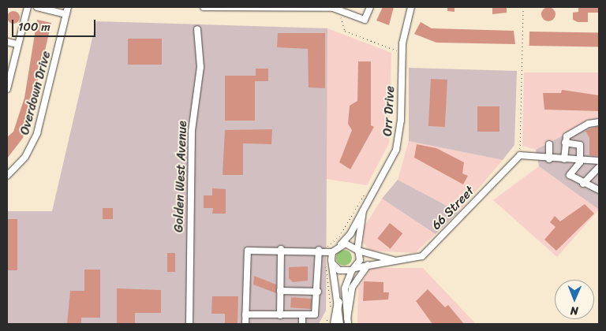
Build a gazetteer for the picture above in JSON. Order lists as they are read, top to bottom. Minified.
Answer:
{"streets":{"street":["Overdown Drive","Orr Drive","Golden West Avenue","66 Street"]},"crossings":[["Orr Drive","66 Street"]],"scale_bar":"100 m","north":"bottom"}
